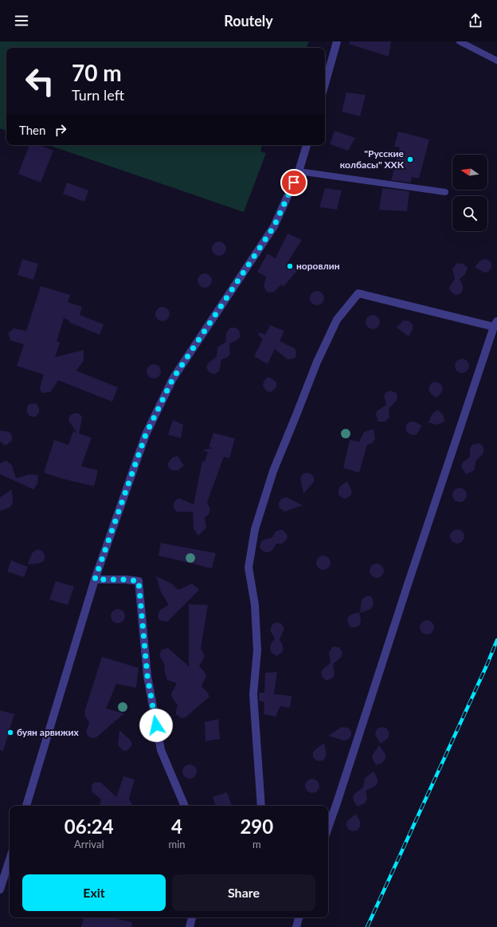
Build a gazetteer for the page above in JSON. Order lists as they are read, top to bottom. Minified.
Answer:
{"places":["\"Русские колбасы\" ХХК","норовлин","буян арвижих"],"north":"left","page":{"header":"Routely","turn":["70 m","Turn left"],"then":"Then","eta":["06:24","Arrival","4","min","290","m"],"buttons":["Exit","Share"]}}
